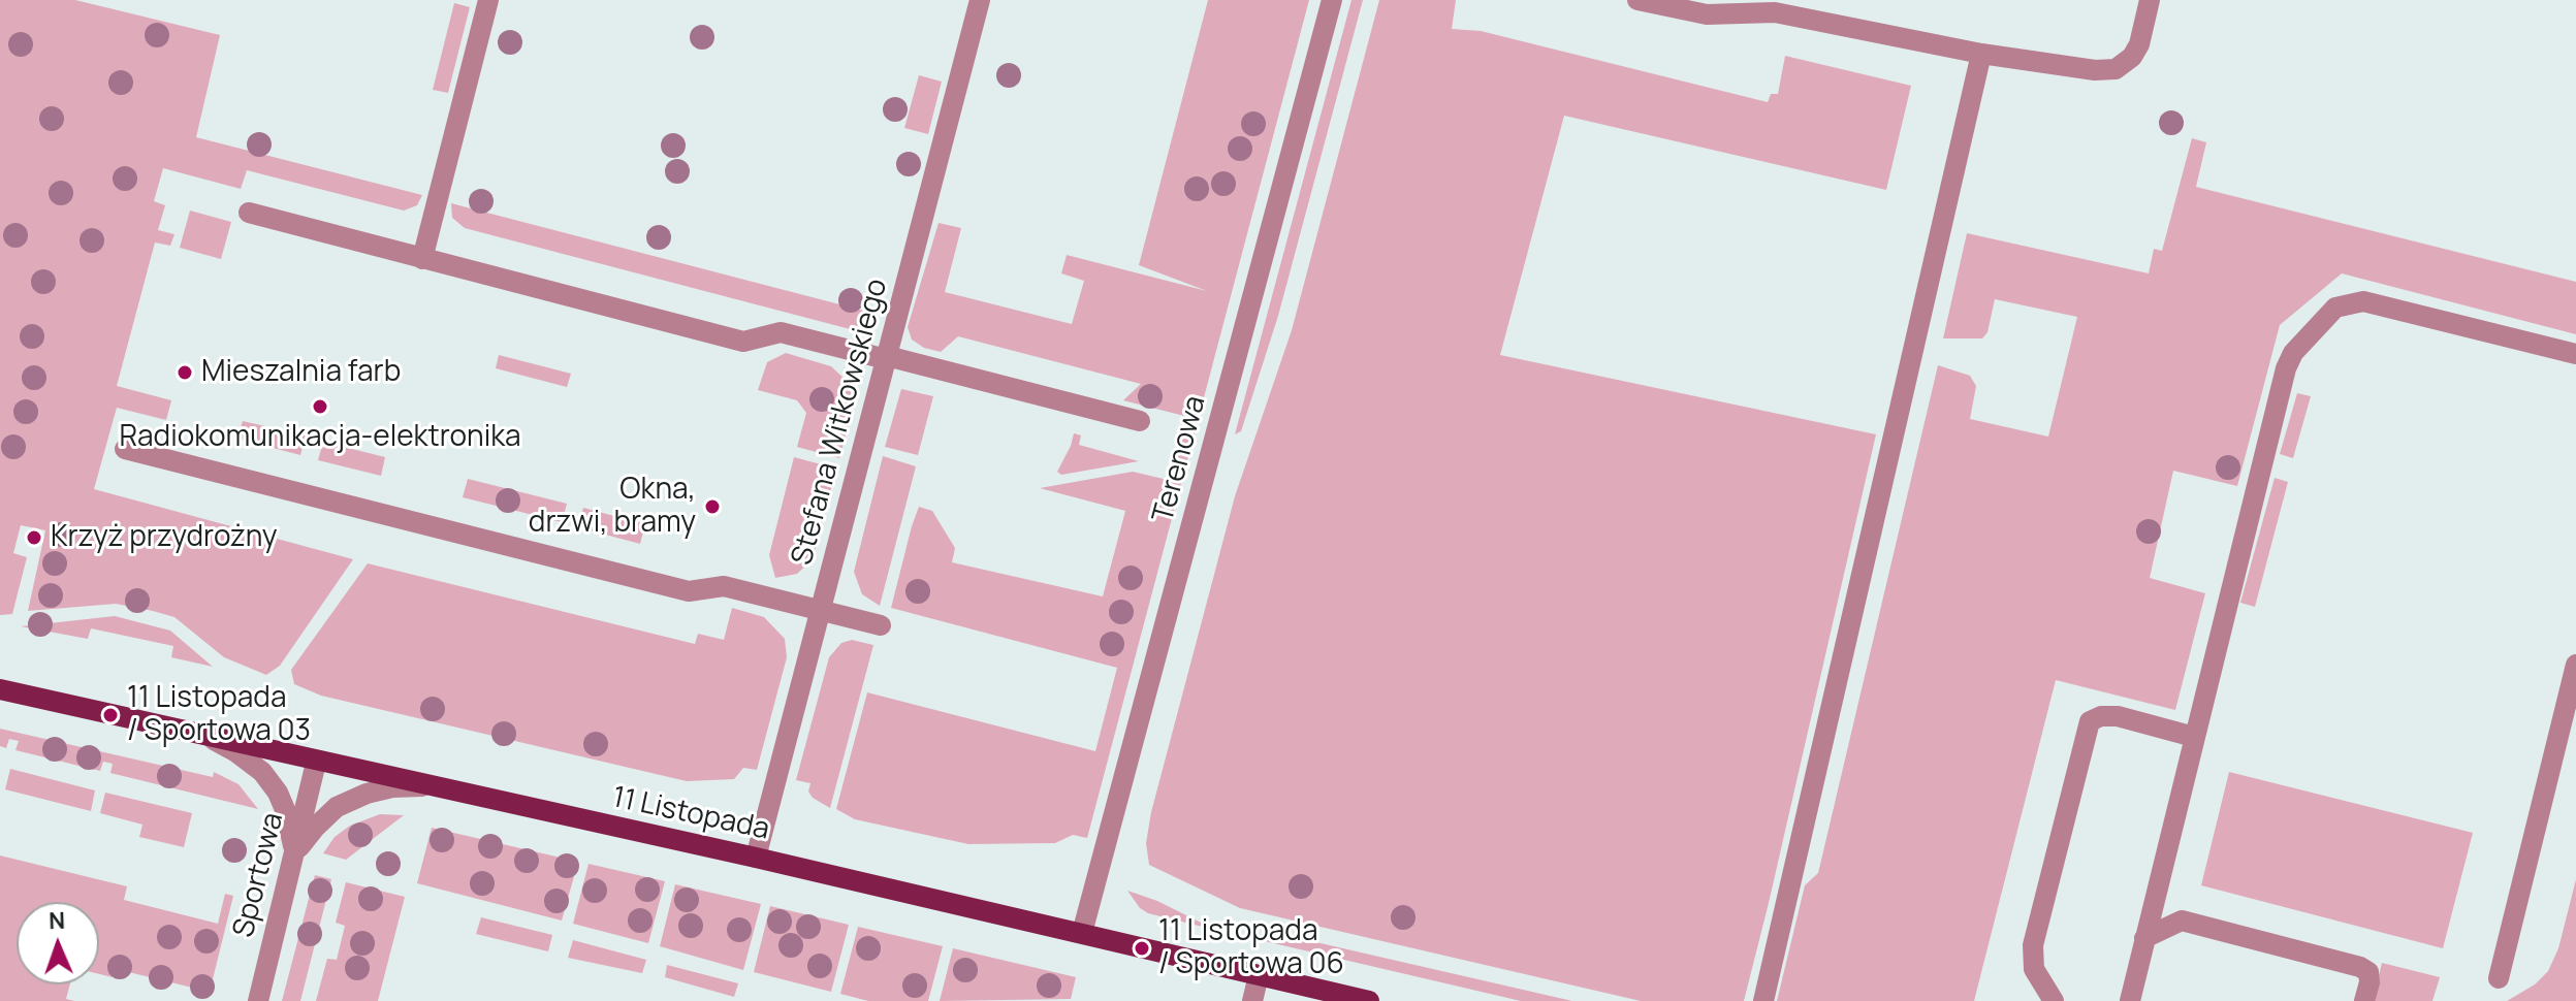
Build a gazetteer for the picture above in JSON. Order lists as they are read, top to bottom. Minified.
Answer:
{"streets":{"main road":["11 Listopada"],"street":["Stefana Witkowskiego","Terenowa","Sportowa"]},"crossings":[["Stefana Witkowskiego","11 Listopada"],["Terenowa","11 Listopada"],["11 Listopada","Sportowa"]],"places":["Mieszalnia farb","Radiokomunikacja-elektronika","Okna, drzwi, bramy","Krzyż przydrożny","11 Listopada / Sportowa 03","11 Listopada / Sportowa 06"],"north":"top"}
